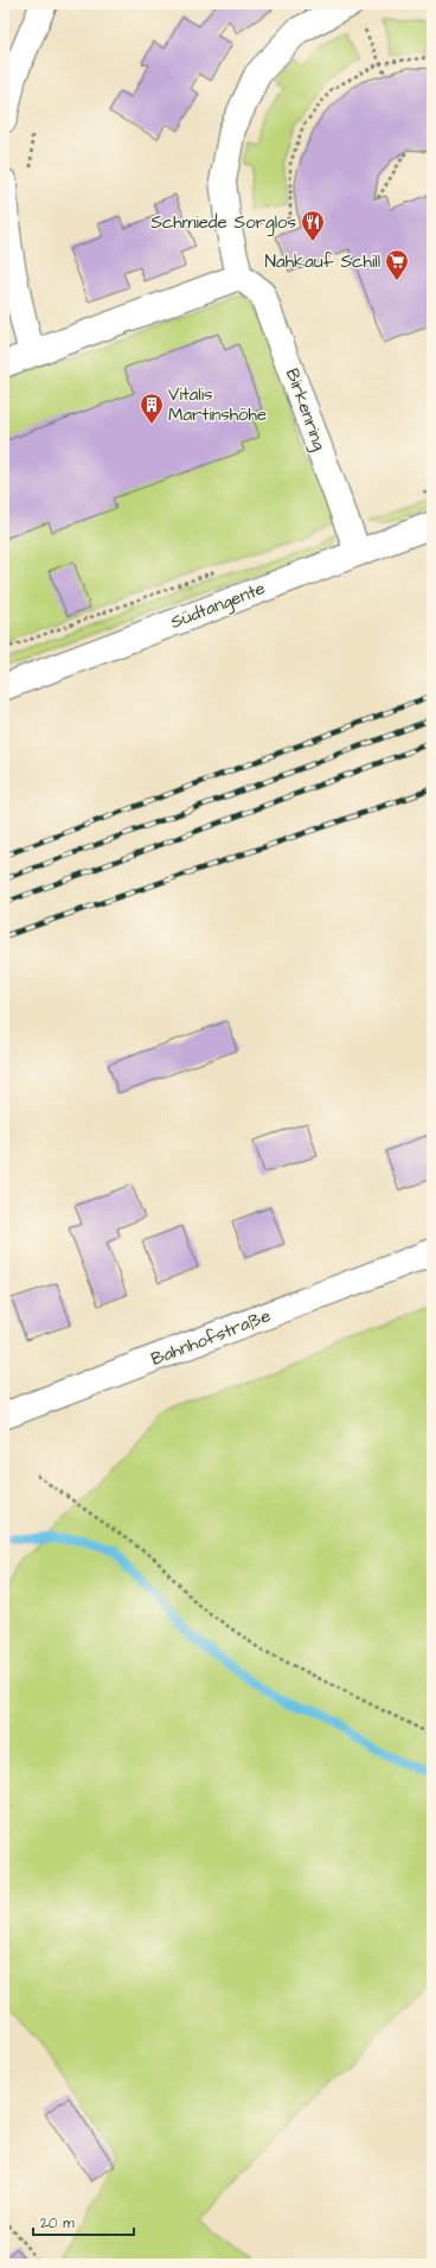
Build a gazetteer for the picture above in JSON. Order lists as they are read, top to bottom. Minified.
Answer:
{"streets":{"street":["Birkenring","Südtangente","Bahnhofstraße"]},"crossings":[["Birkenring","Südtangente"]],"places":{"restaurant":["Schmiede Sorglos"],"supermarket":["Nahkauf Schill"],"building":["Vitalis Martinshöhe"]},"scale_bar":"20 m"}
